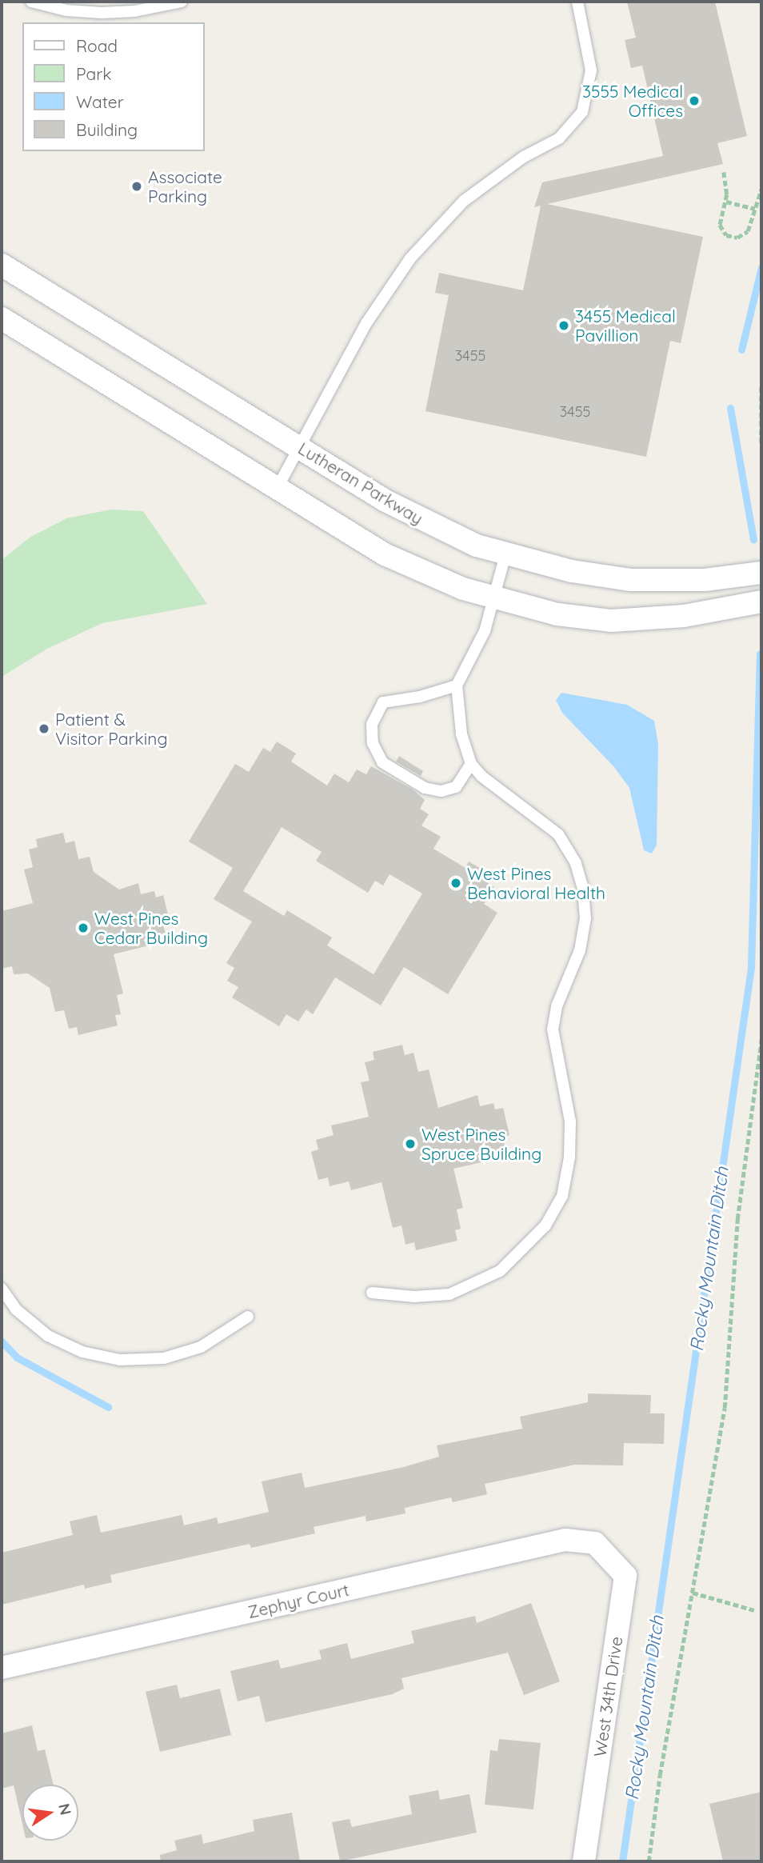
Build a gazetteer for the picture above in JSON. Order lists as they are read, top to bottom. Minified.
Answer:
{"streets":{"street":["Lutheran Parkway","Zephyr Court","West 34th Drive"]},"crossings":[["Zephyr Court","West 34th Drive"]],"water":["Rocky Mountain Ditch"],"places":["3555 Medical Offices","Associate Parking","3455 Medical Pavillion","Patient & Visitor Parking","West Pines Behavioral Health","West Pines Cedar Building","West Pines Spruce Building"],"house_numbers":["3455","3455"],"legend":["Road","Park","Water","Building"],"north":"right"}
